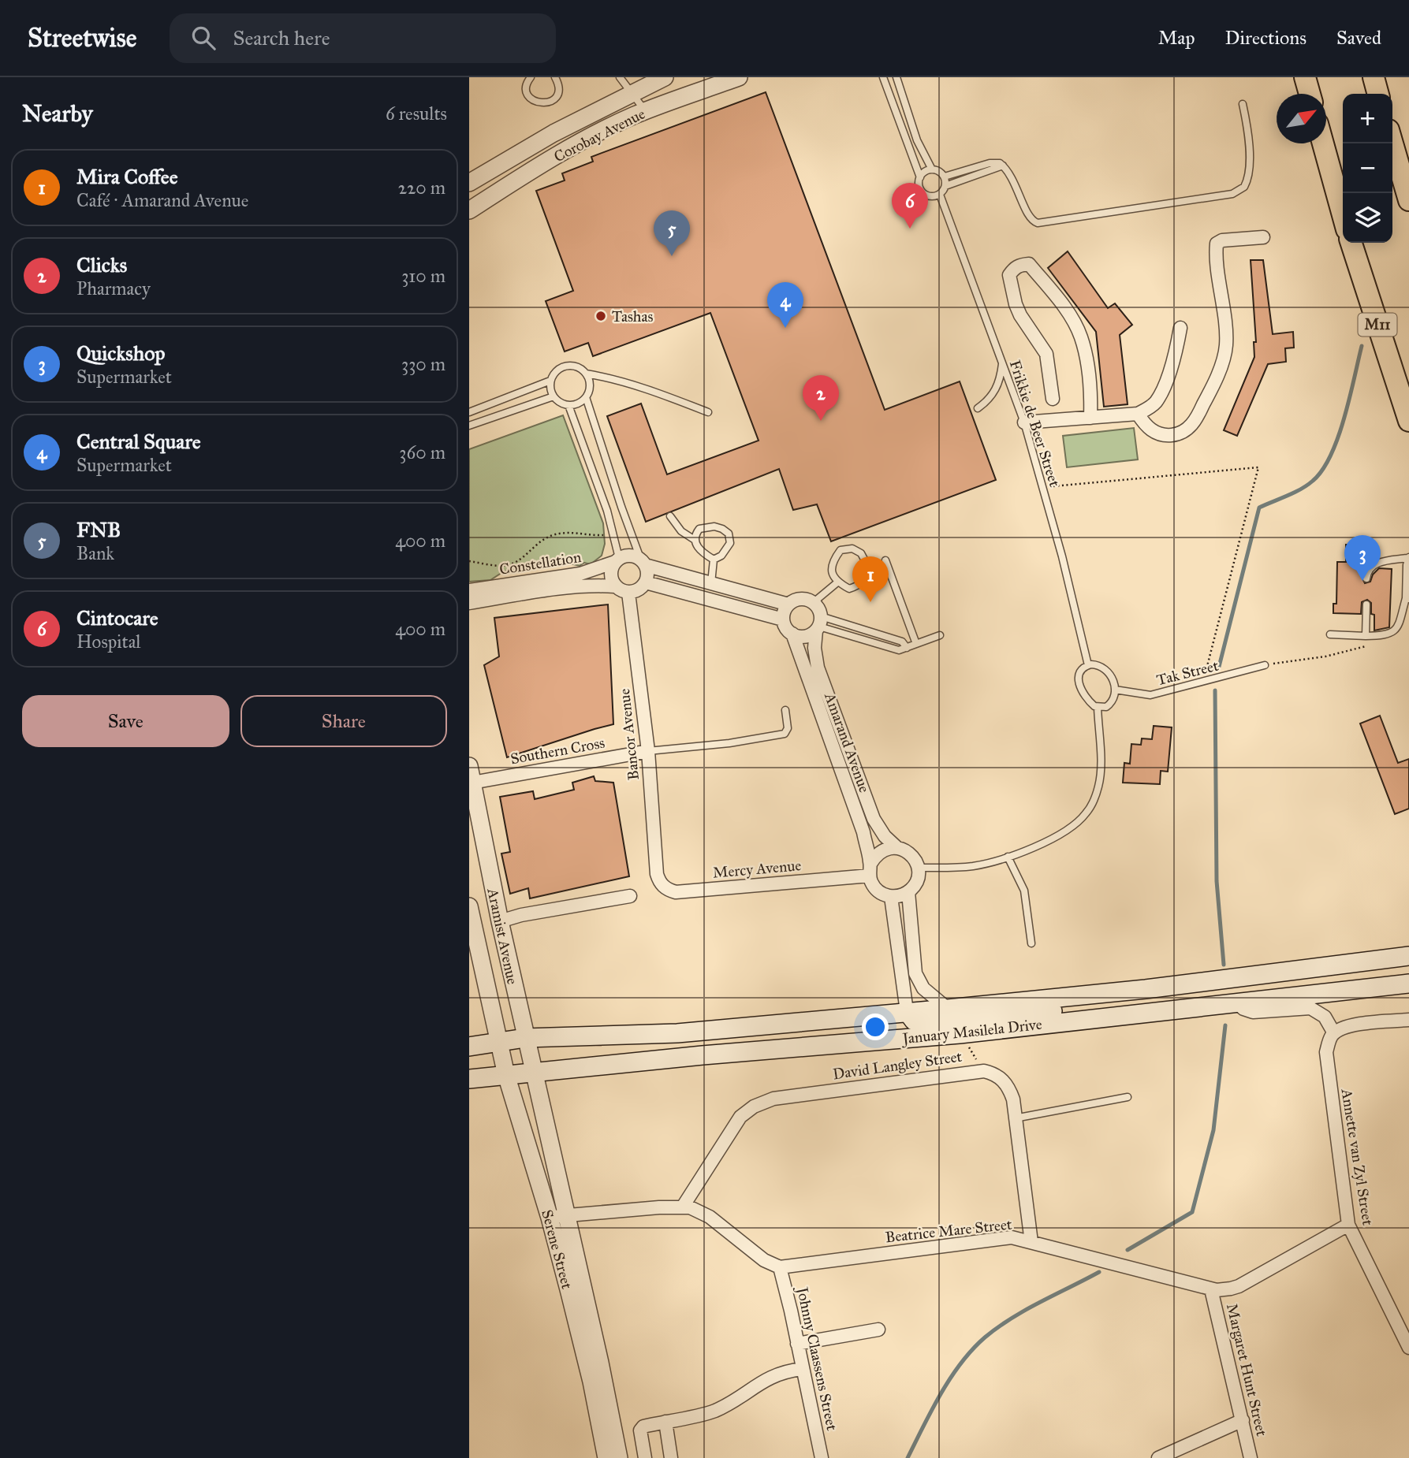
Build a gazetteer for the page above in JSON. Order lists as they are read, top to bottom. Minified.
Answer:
{"streets":{"main road":["M11","January Masilela Drive"],"street":["Corobay Avenue","Constellation","Bancor Avenue","Amarand Avenue","Southern Cross","Mercy Avenue","Aramist Avenue","David Langley Street","Annette van Zyl Street","Beatrice Mare Street","Serene Street","Johnny Claassens Street","Margaret Hunt Street"],"lane":["Frikkie de Beer Street","Tak Street"]},"crossings":[["Frikkie de Beer Street","Tak Street"],["Constellation","Bancor Avenue"],["Bancor Avenue","Southern Cross"],["Bancor Avenue","Mercy Avenue"],["Amarand Avenue","Mercy Avenue"],["Southern Cross","Aramist Avenue"],["Aramist Avenue","January Masilela Drive"],["Aramist Avenue","Serene Street"],["January Masilela Drive","Serene Street"],["David Langley Street","Beatrice Mare Street"],["Annette van Zyl Street","Beatrice Mare Street"],["Beatrice Mare Street","Johnny Claassens Street"],["Beatrice Mare Street","Margaret Hunt Street"]],"places":["Tashas"],"north":"top right","page":{"header":"Streetwise","search":"Search here","nav":["Map","Directions","Saved"],"heading":["Nearby","6 results"],"map_buttons":["+","−"],"list":[{"mark":"1","name":"Mira Coffee","note":"Café · Amarand Avenue","value":"220 m"},{"mark":"2","name":"Clicks","note":"Pharmacy","value":"310 m"},{"mark":"3","name":"Quickshop","note":"Supermarket","value":"330 m"},{"mark":"4","name":"Central Square","note":"Supermarket","value":"360 m"},{"mark":"5","name":"FNB","note":"Bank","value":"400 m"},{"mark":"6","name":"Cintocare","note":"Hospital","value":"400 m"}],"pins":["6","5","4","2","3","1"],"buttons":["Save","Share"]}}
